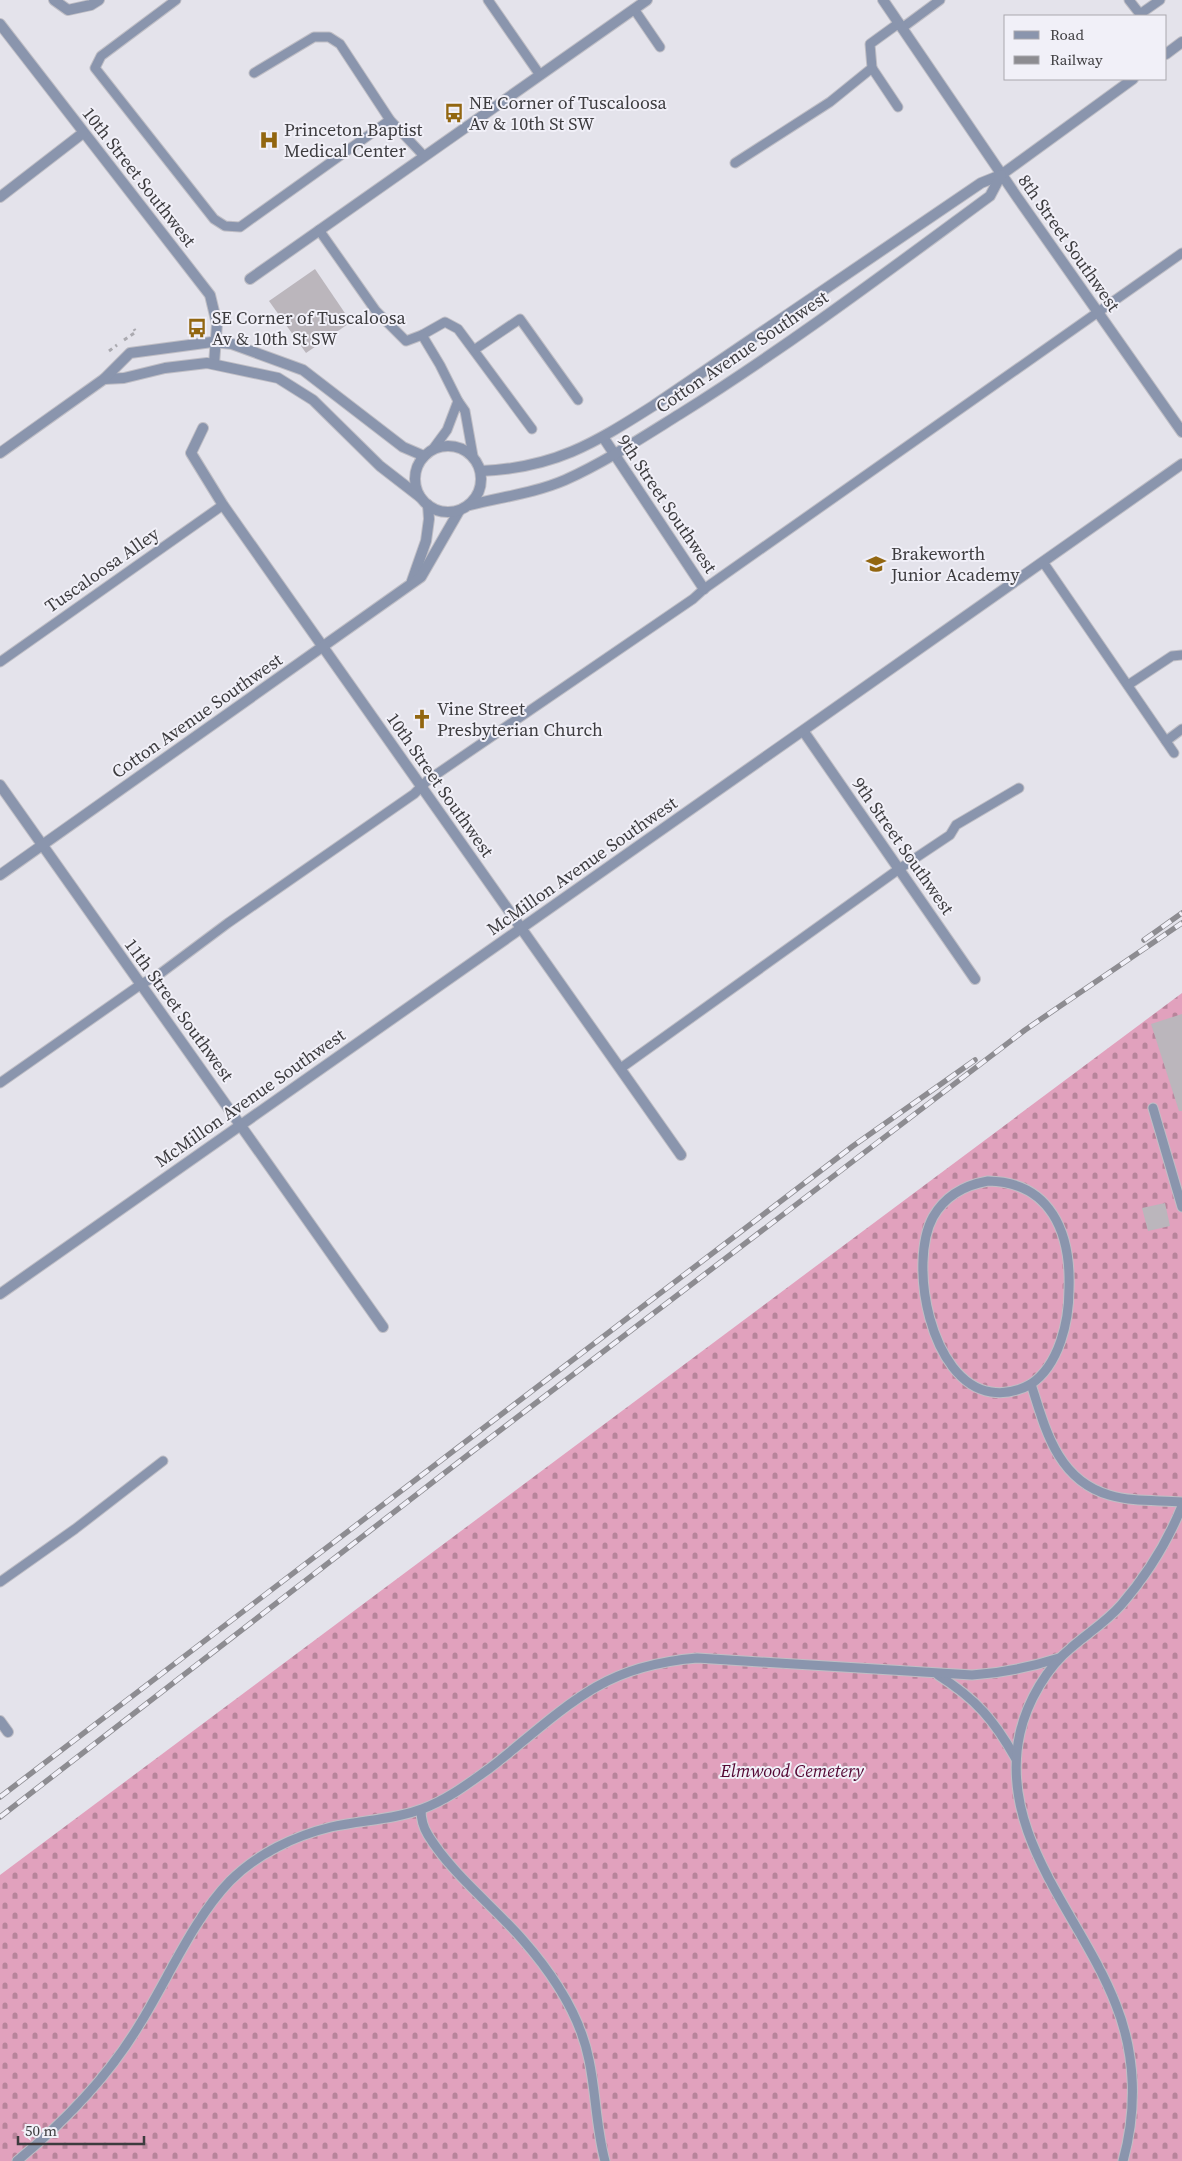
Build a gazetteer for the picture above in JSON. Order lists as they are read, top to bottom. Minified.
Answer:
{"streets":{"street":["10th Street Southwest","8th Street Southwest","Cotton Avenue Southwest","9th Street Southwest","McMillon Avenue Southwest","11th Street Southwest"],"lane":["Tuscaloosa Alley"]},"crossings":[["10th Street Southwest","Cotton Avenue Southwest"],["10th Street Southwest","Tuscaloosa Alley"],["10th Street Southwest","McMillon Avenue Southwest"],["8th Street Southwest","Cotton Avenue Southwest"],["Cotton Avenue Southwest","9th Street Southwest"],["Cotton Avenue Southwest","11th Street Southwest"],["9th Street Southwest","McMillon Avenue Southwest"],["McMillon Avenue Southwest","11th Street Southwest"]],"parks":["Elmwood Cemetery"],"places":{"bus stop":["NE Corner of Tuscaloosa Av & 10th St SW","SE Corner of Tuscaloosa Av & 10th St SW"],"hospital":["Princeton Baptist Medical Center"],"school or university":["Brakeworth Junior Academy"],"church":["Vine Street Presbyterian Church"]},"legend":["Road","Railway"],"scale_bar":"50 m"}
